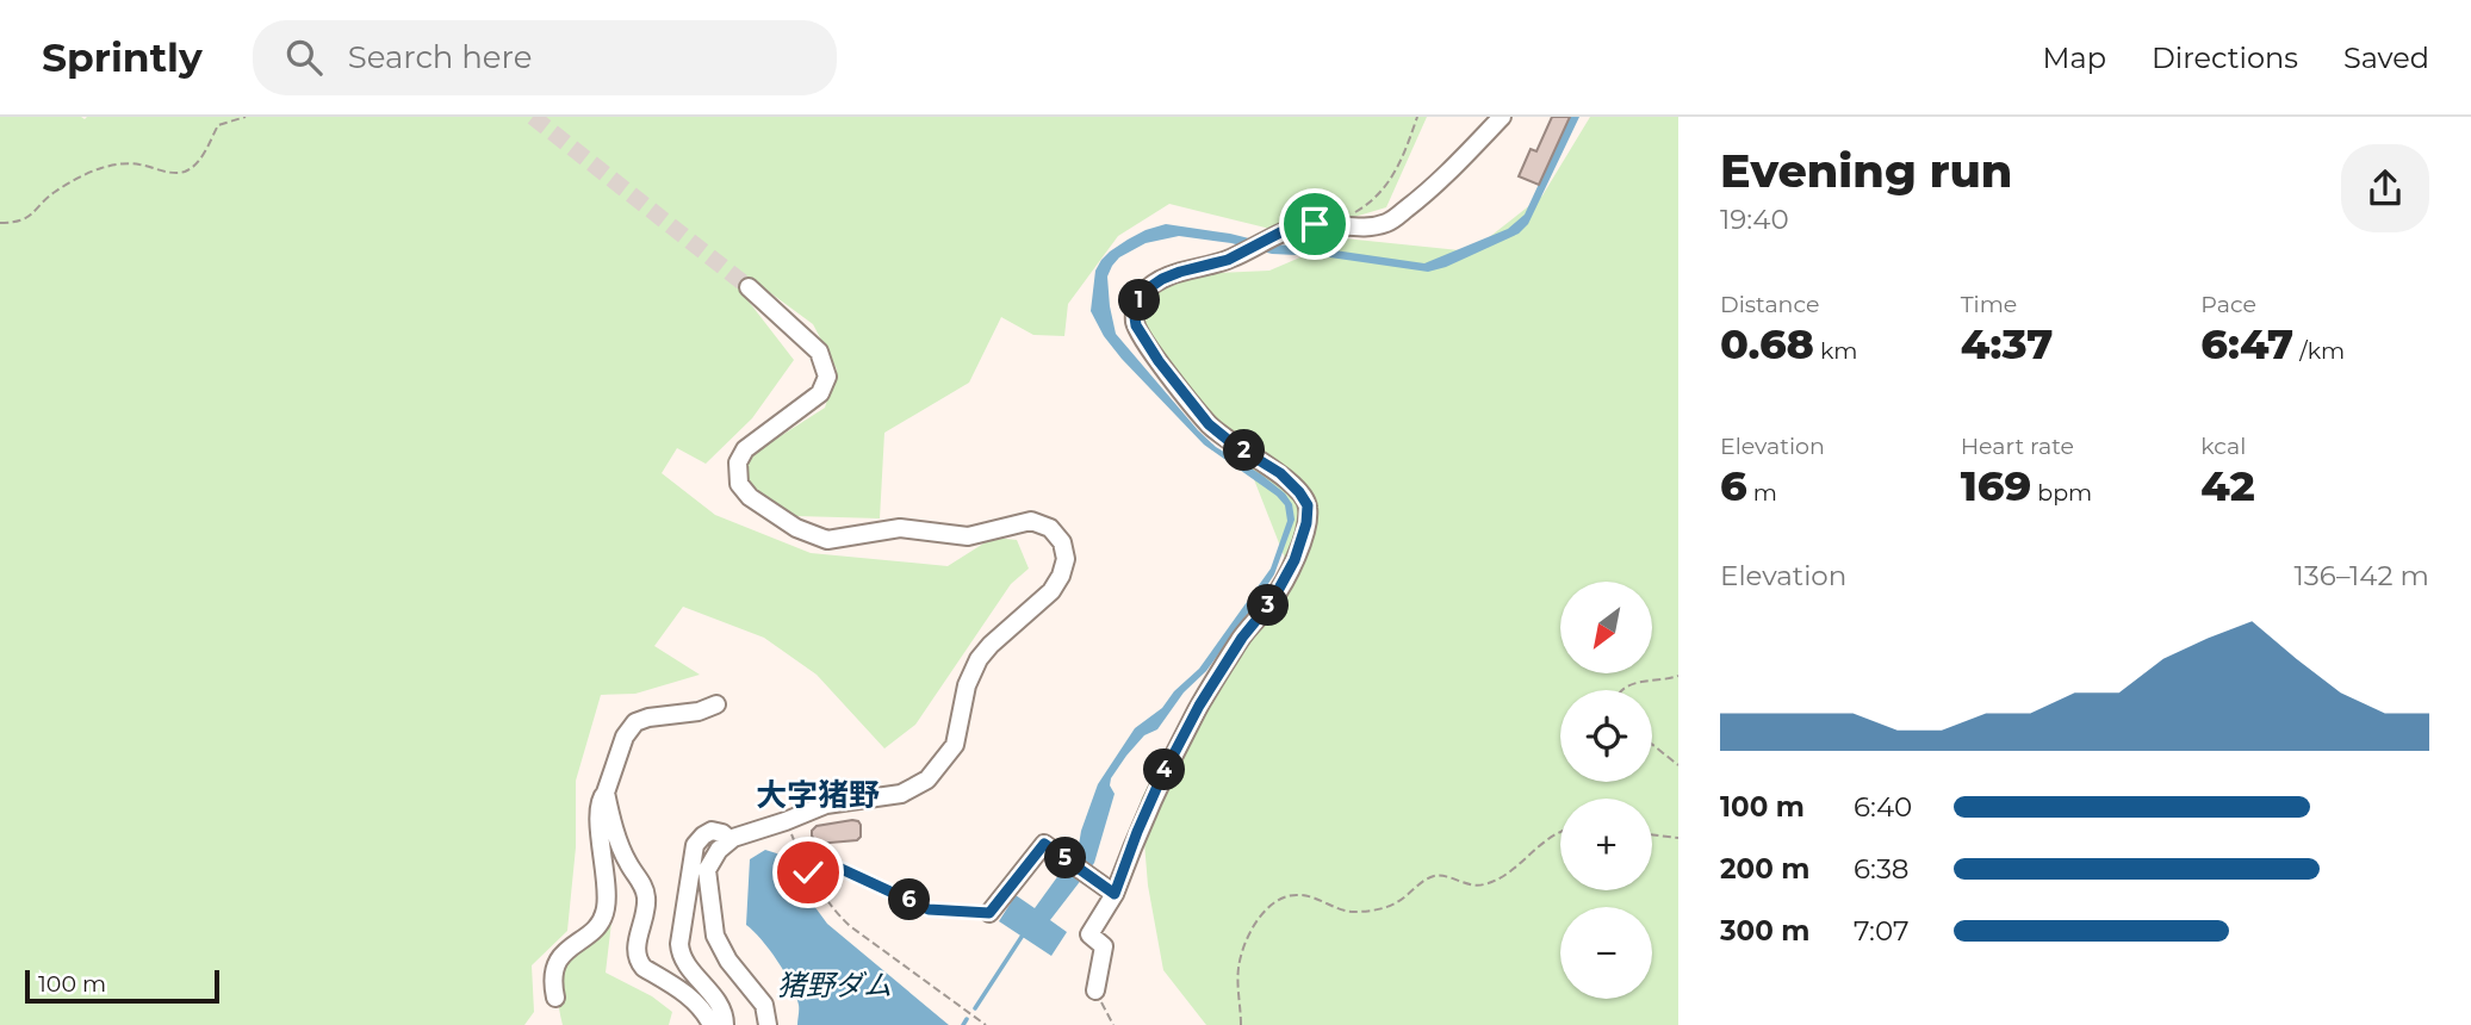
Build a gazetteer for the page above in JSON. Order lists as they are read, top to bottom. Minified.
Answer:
{"districts":["大字猪野"],"water":["猪野ダム"],"scale_bar":"100 m","north":"bottom left","page":{"header":"Sprintly","search":"Search here","nav":["Map","Directions","Saved"],"heading":["Evening run","19:40"],"stats":[["Distance","0.68 km"],["Time","4:37"],["Pace","6:47 /km"],["Elevation","6 m"],["Heart rate","169 bpm"],["kcal","42"]],"pins":["1","2","3","4","5","6"],"chart":["Elevation","136–142 m"],"map_buttons":["+","−"],"list":[{"name":"100 m","note":"6:40"},{"name":"200 m","note":"6:38"},{"name":"300 m","note":"7:07"}],"scale":"100 m"}}
